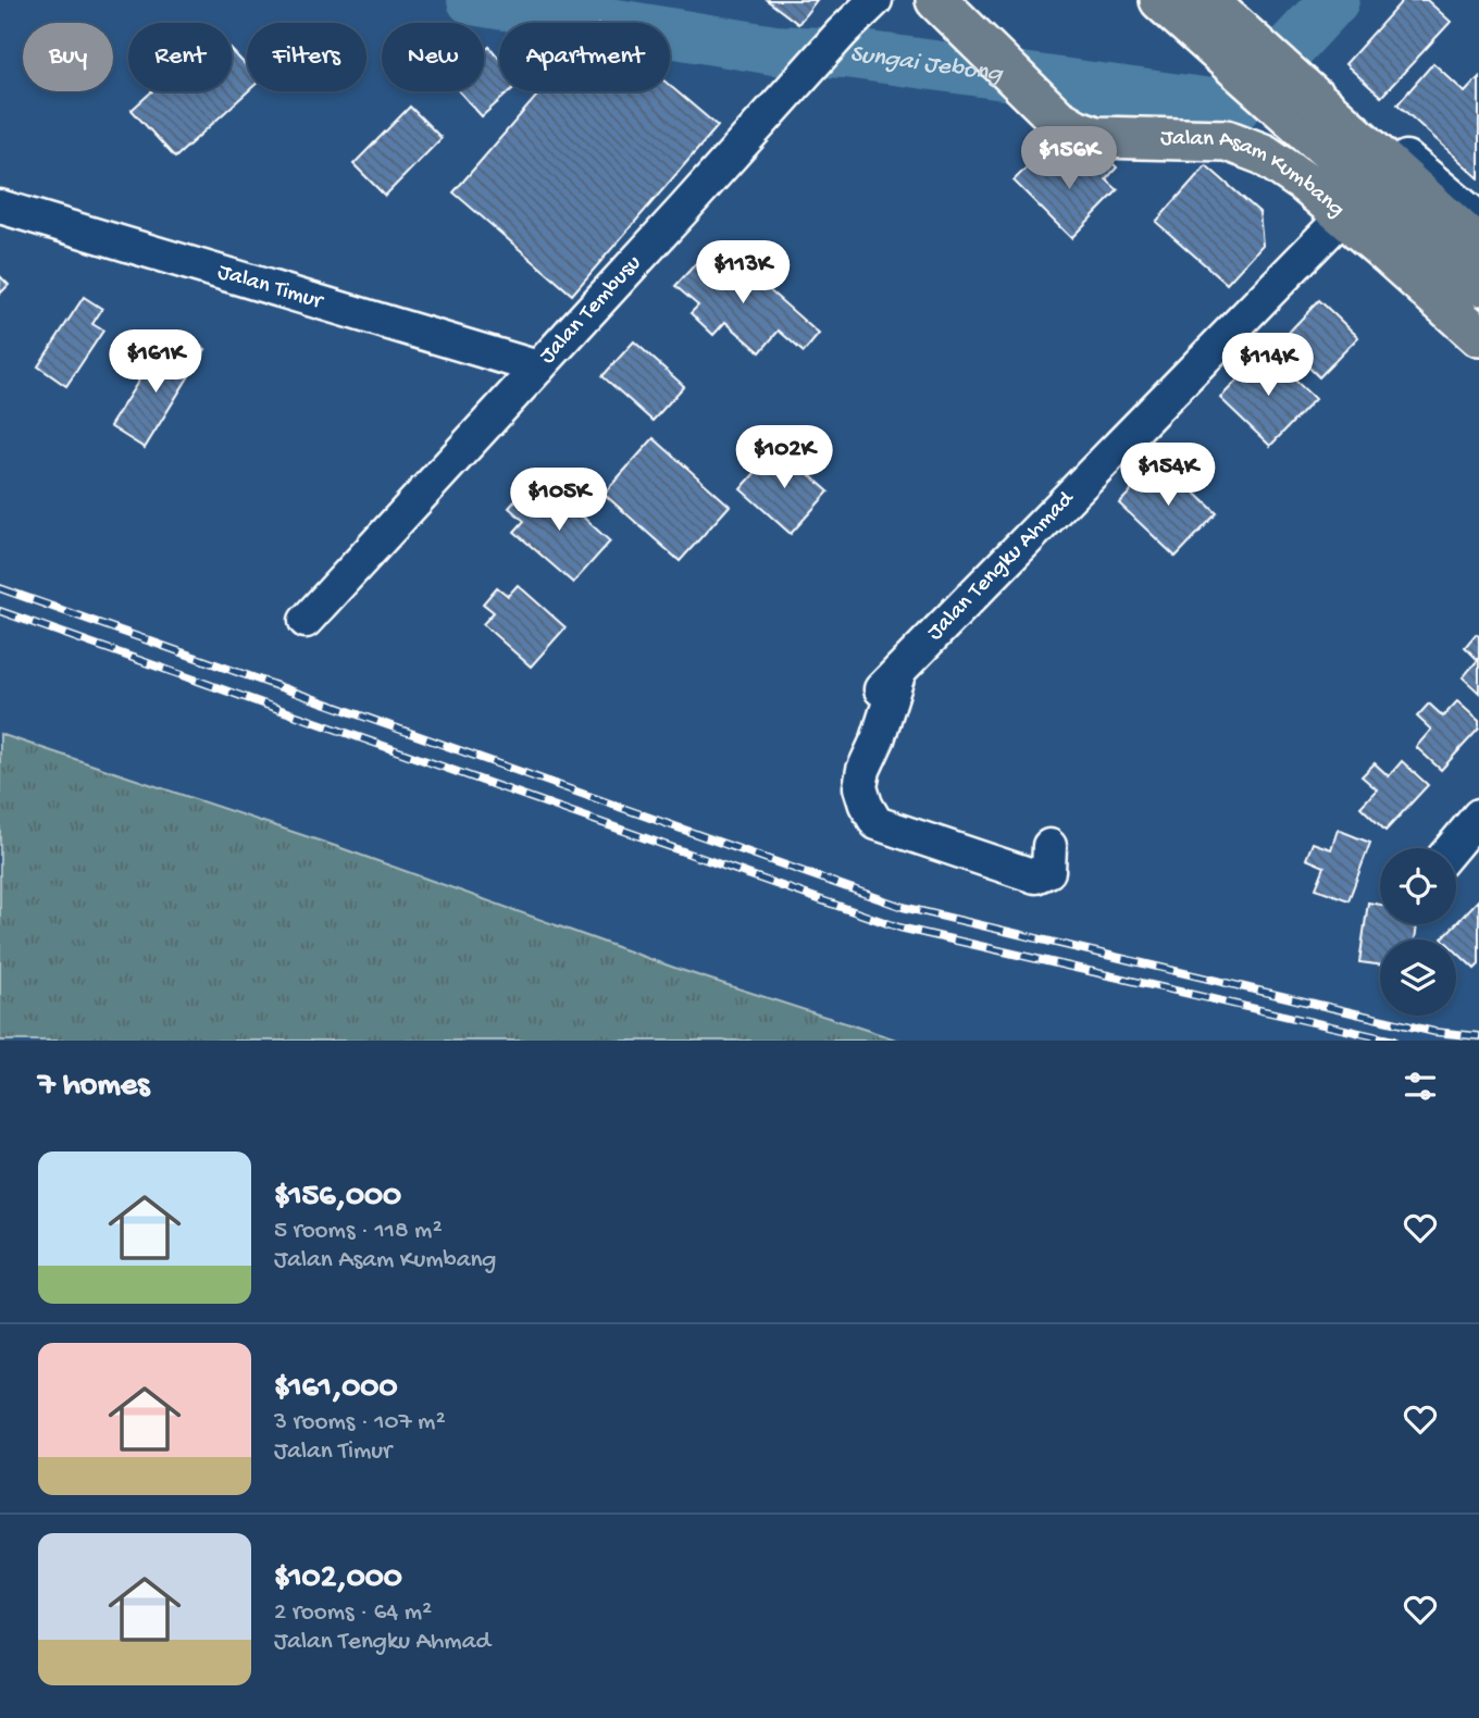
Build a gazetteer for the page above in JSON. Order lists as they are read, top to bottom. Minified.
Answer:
{"streets":{"main road":["Jalan Asam Kumbang"],"street":["Jalan Timur","Jalan Tembusu","Jalan Tengku Ahmad"]},"crossings":[["Jalan Asam Kumbang","Jalan Tengku Ahmad"],["Jalan Timur","Jalan Tembusu"]],"water":["Sungai Jebong"],"page":{"chip":["Buy","Rent","Filters","New","Apartment"],"price":["$156K","$113K","$161K","$114K","$102K","$154K","$105K"],"heading":"7 homes","list":[{"name":"$156,000","note":"5 rooms · 118 m² · Jalan Asam Kumbang"},{"name":"$161,000","note":"3 rooms · 107 m² · Jalan Timur"},{"name":"$102,000","note":"2 rooms · 64 m² · Jalan Tengku Ahmad"}]}}
